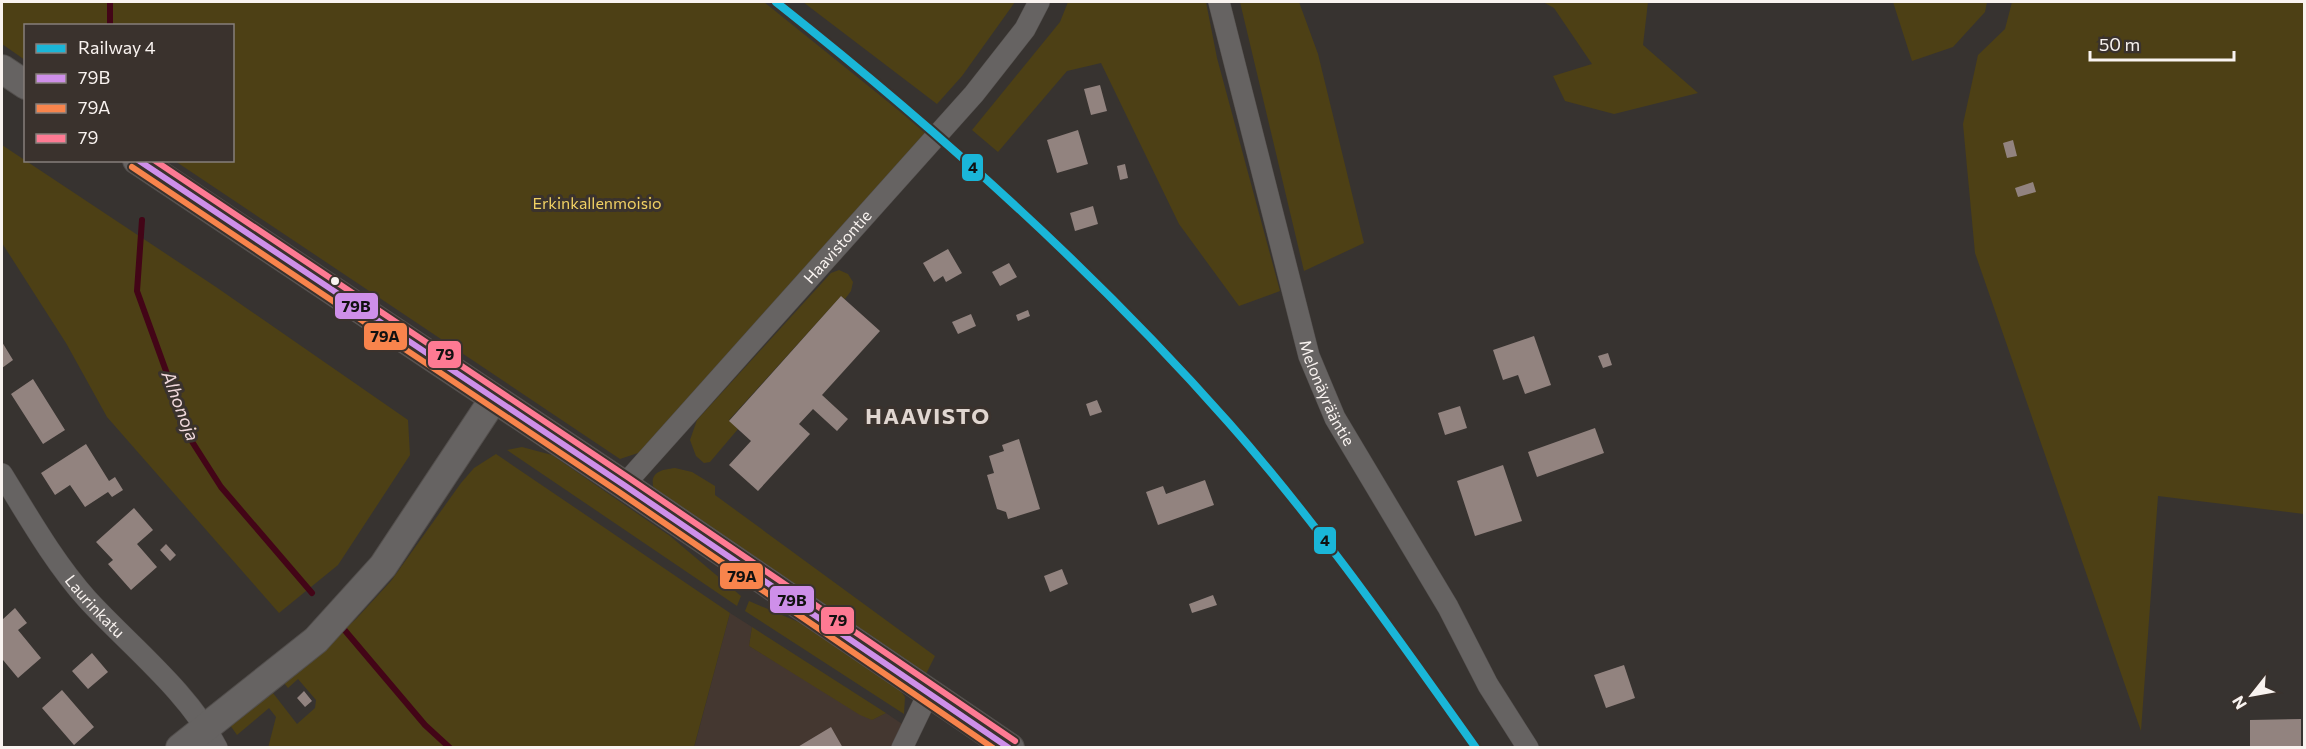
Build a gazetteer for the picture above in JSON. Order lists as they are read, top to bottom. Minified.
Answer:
{"streets":{"street":["Haavistontie","Melonäyrääntie","Laurinkatu"]},"districts":["HAAVISTO"],"water":["Alhonoja"],"parks":["Erkinkallenmoisio"],"lines":["rail line 4","transit line 79B","transit line 79","transit line 79A"],"legend":["Railway 4","79B","79A","79"],"scale_bar":"50 m","north":"bottom left"}
